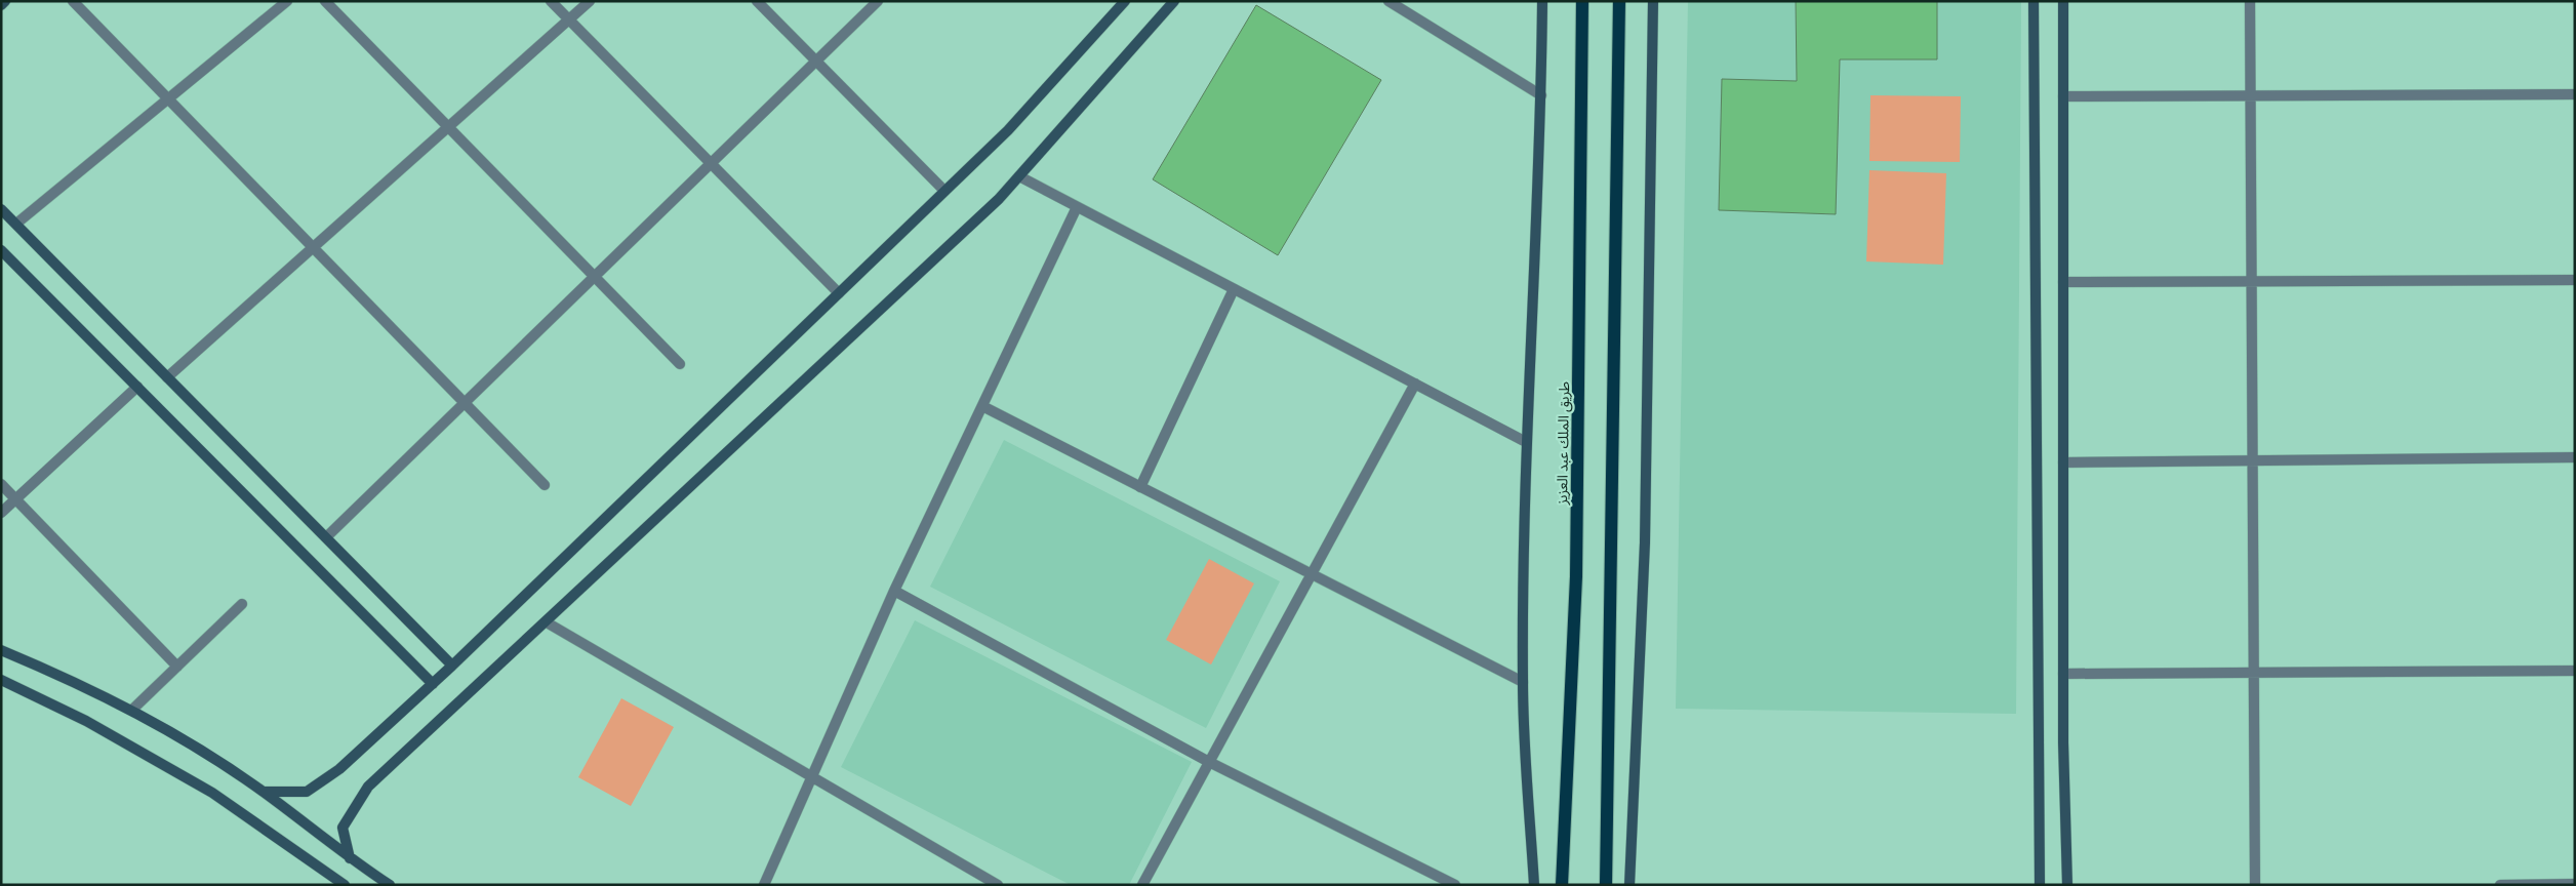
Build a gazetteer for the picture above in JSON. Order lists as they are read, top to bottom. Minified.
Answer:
{"streets":{"main road":["طريق الملك عبد العزيز"]}}
